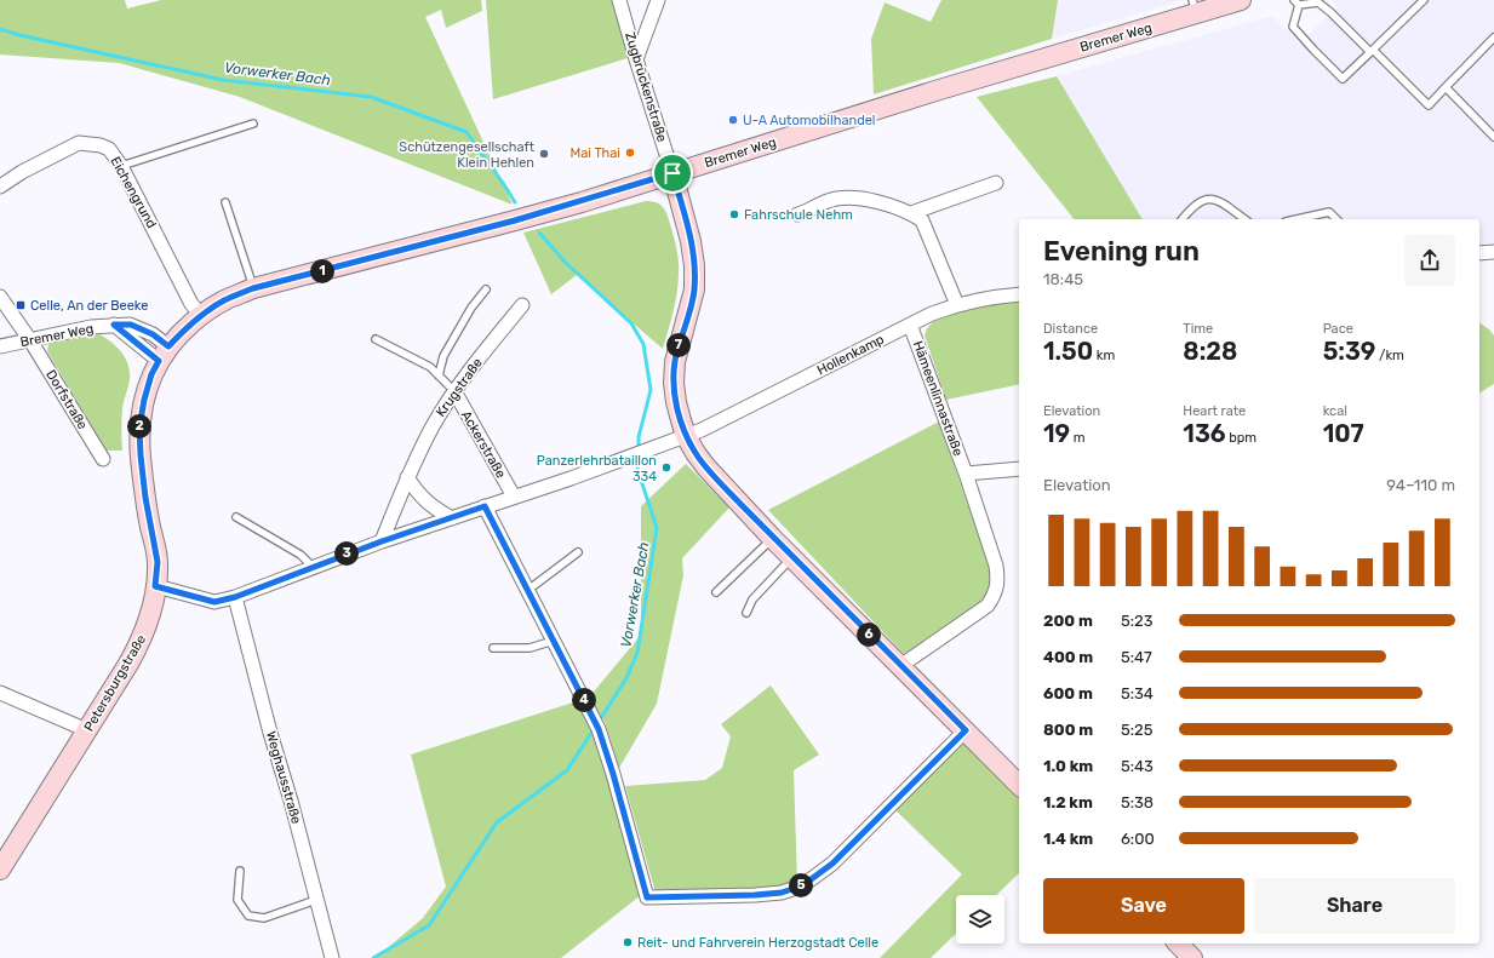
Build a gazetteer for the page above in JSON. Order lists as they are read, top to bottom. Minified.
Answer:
{"streets":{"main road":["Bremer Weg","Petersburgstraße"],"street":["Zugbrückenstraße","Eichengrund","Hollenkamp","Krugstraße","Hämeenlinnastraße","Dorfstraße","Ackerstraße","Weghausstraße"]},"crossings":[["Bremer Weg","Zugbrückenstraße"],["Bremer Weg","Eichengrund"],["Bremer Weg","Dorfstraße"],["Bremer Weg","Petersburgstraße"],["Hollenkamp","Hämeenlinnastraße"],["Krugstraße","Ackerstraße"]],"water":["Vorwerker Bach"],"places":{"other":["U-A Automobilhandel","Mai Thai","Schützengesellschaft Klein Hehlen","Fahrschule Nehm","Panzerlehrbataillon 334","Reit- und Fahrverein Herzogstadt Celle"],"transit":["Celle, An der Beeke"]},"page":{"heading":["Evening run","18:45"],"pins":["1","7","2","3","6","4","5"],"stats":[["Distance","1.50 km"],["Time","8:28"],["Pace","5:39 /km"],["Elevation","19 m"],["Heart rate","136 bpm"],["kcal","107"]],"chart":["Elevation","94–110 m"],"list":[{"name":"200 m","note":"5:23"},{"name":"400 m","note":"5:47"},{"name":"600 m","note":"5:34"},{"name":"800 m","note":"5:25"},{"name":"1.0 km","note":"5:43"},{"name":"1.2 km","note":"5:38"},{"name":"1.4 km","note":"6:00"}],"buttons":["Save","Share"]}}
